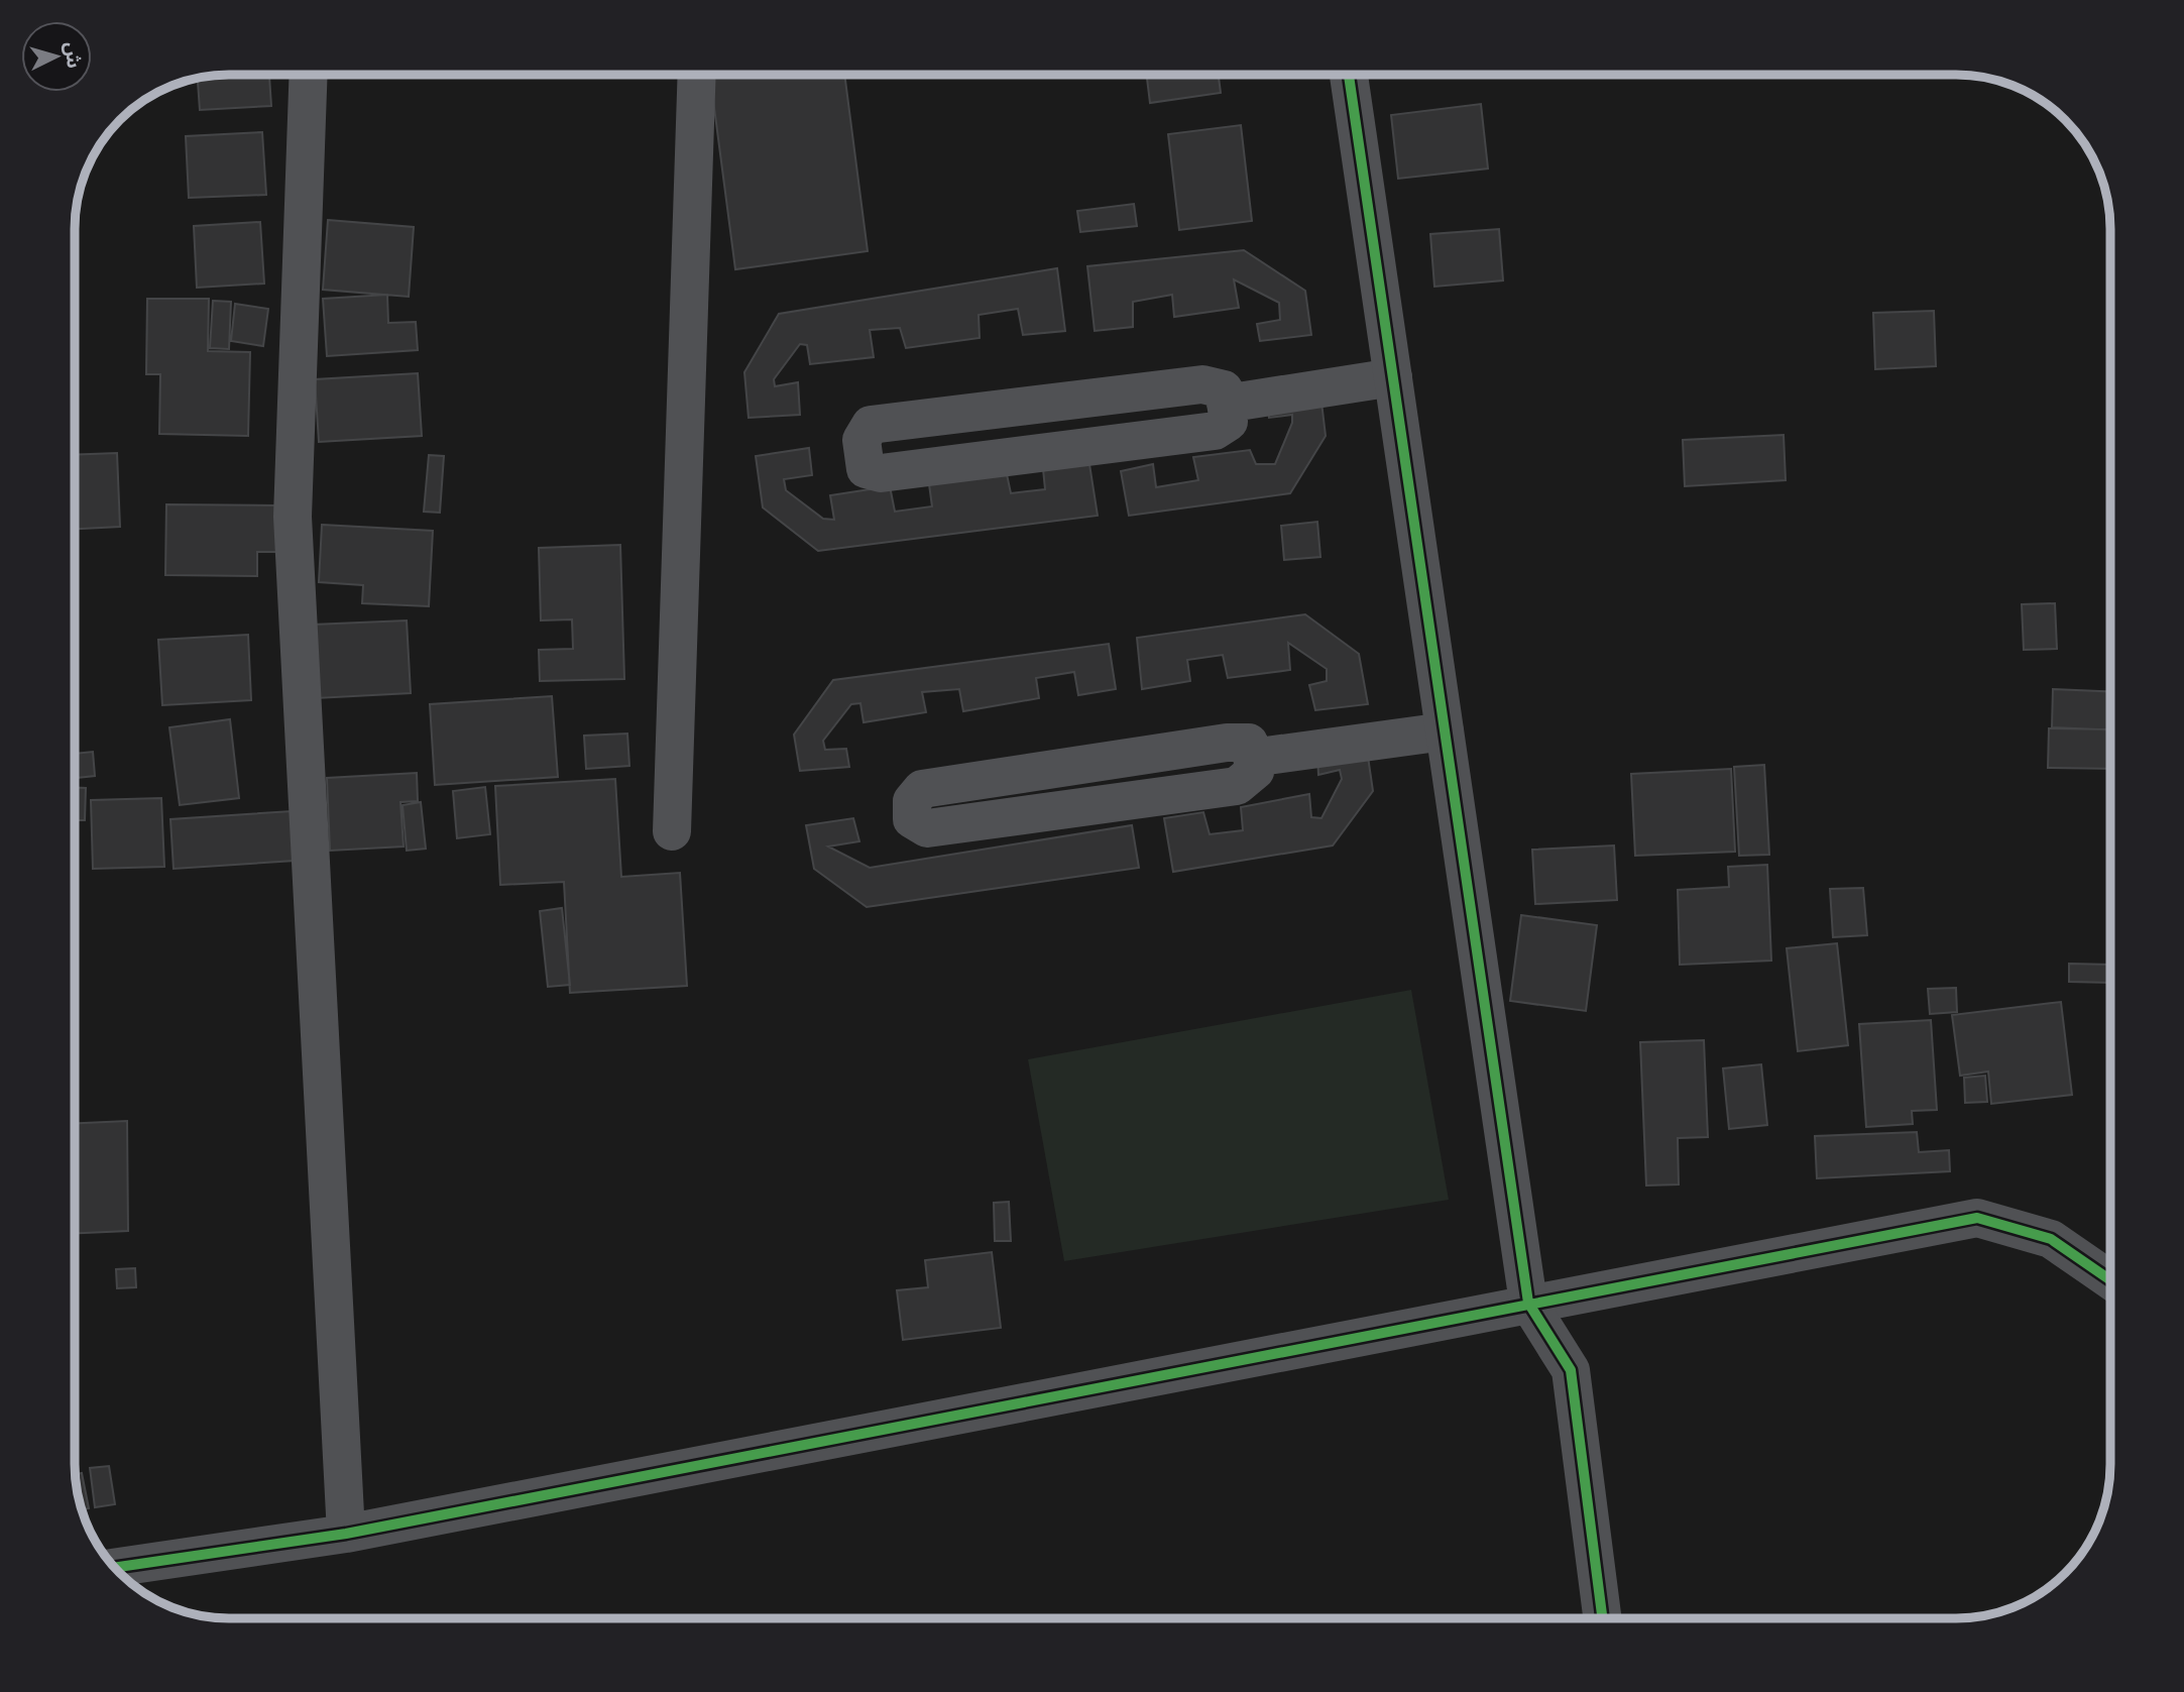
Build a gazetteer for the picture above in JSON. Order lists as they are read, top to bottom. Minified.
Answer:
{"north":"right"}
